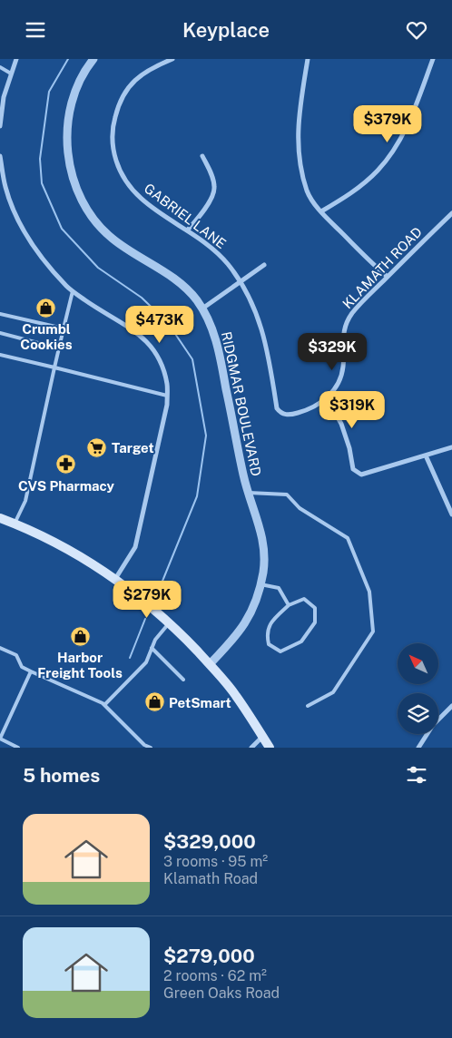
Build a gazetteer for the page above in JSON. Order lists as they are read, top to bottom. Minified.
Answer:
{"streets":{"street":["GABRIEL LANE","KLAMATH ROAD","RIDGMAR BOULEVARD"]},"crossings":[["GABRIEL LANE","KLAMATH ROAD"]],"places":{"shop":["Crumbl Cookies","Harbor Freight Tools","PetSmart"],"supermarket":["Target"],"pharmacy":["CVS Pharmacy"]},"north":"top left","page":{"header":"Keyplace","price":["$379K","$473K","$329K","$319K","$279K"],"heading":"5 homes","list":[{"name":"$329,000","note":"3 rooms · 95 m² · Klamath Road"},{"name":"$279,000","note":"2 rooms · 62 m² · Green Oaks Road"}]}}
